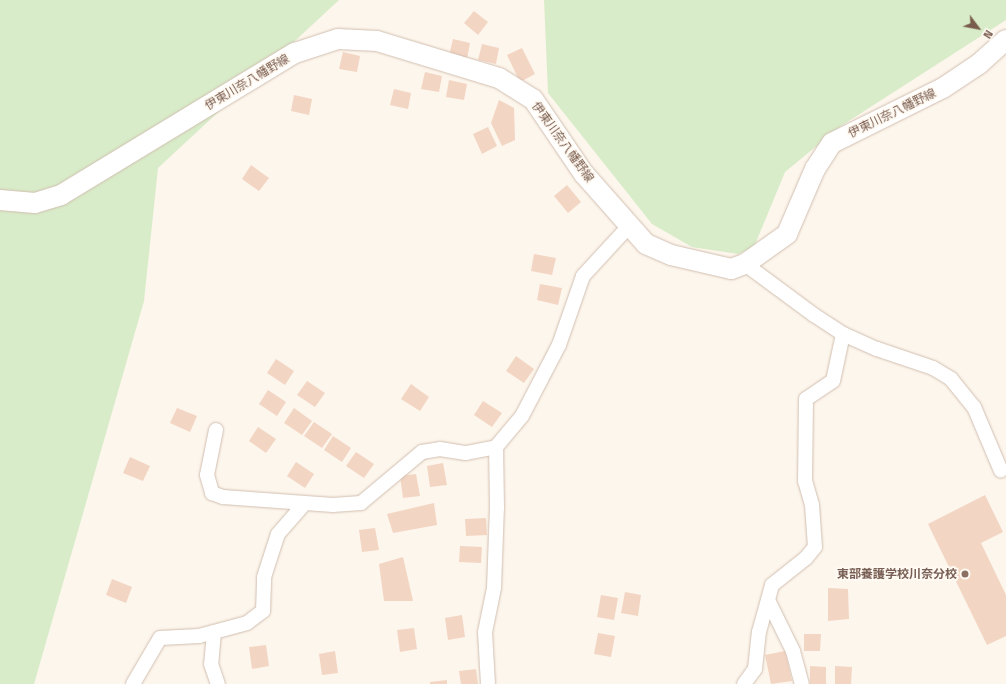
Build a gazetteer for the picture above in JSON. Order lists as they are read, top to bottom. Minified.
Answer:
{"streets":{"main road":["伊東川奈八幡野線"]},"places":["東部養護学校川奈分校"],"north":"bottom right"}
